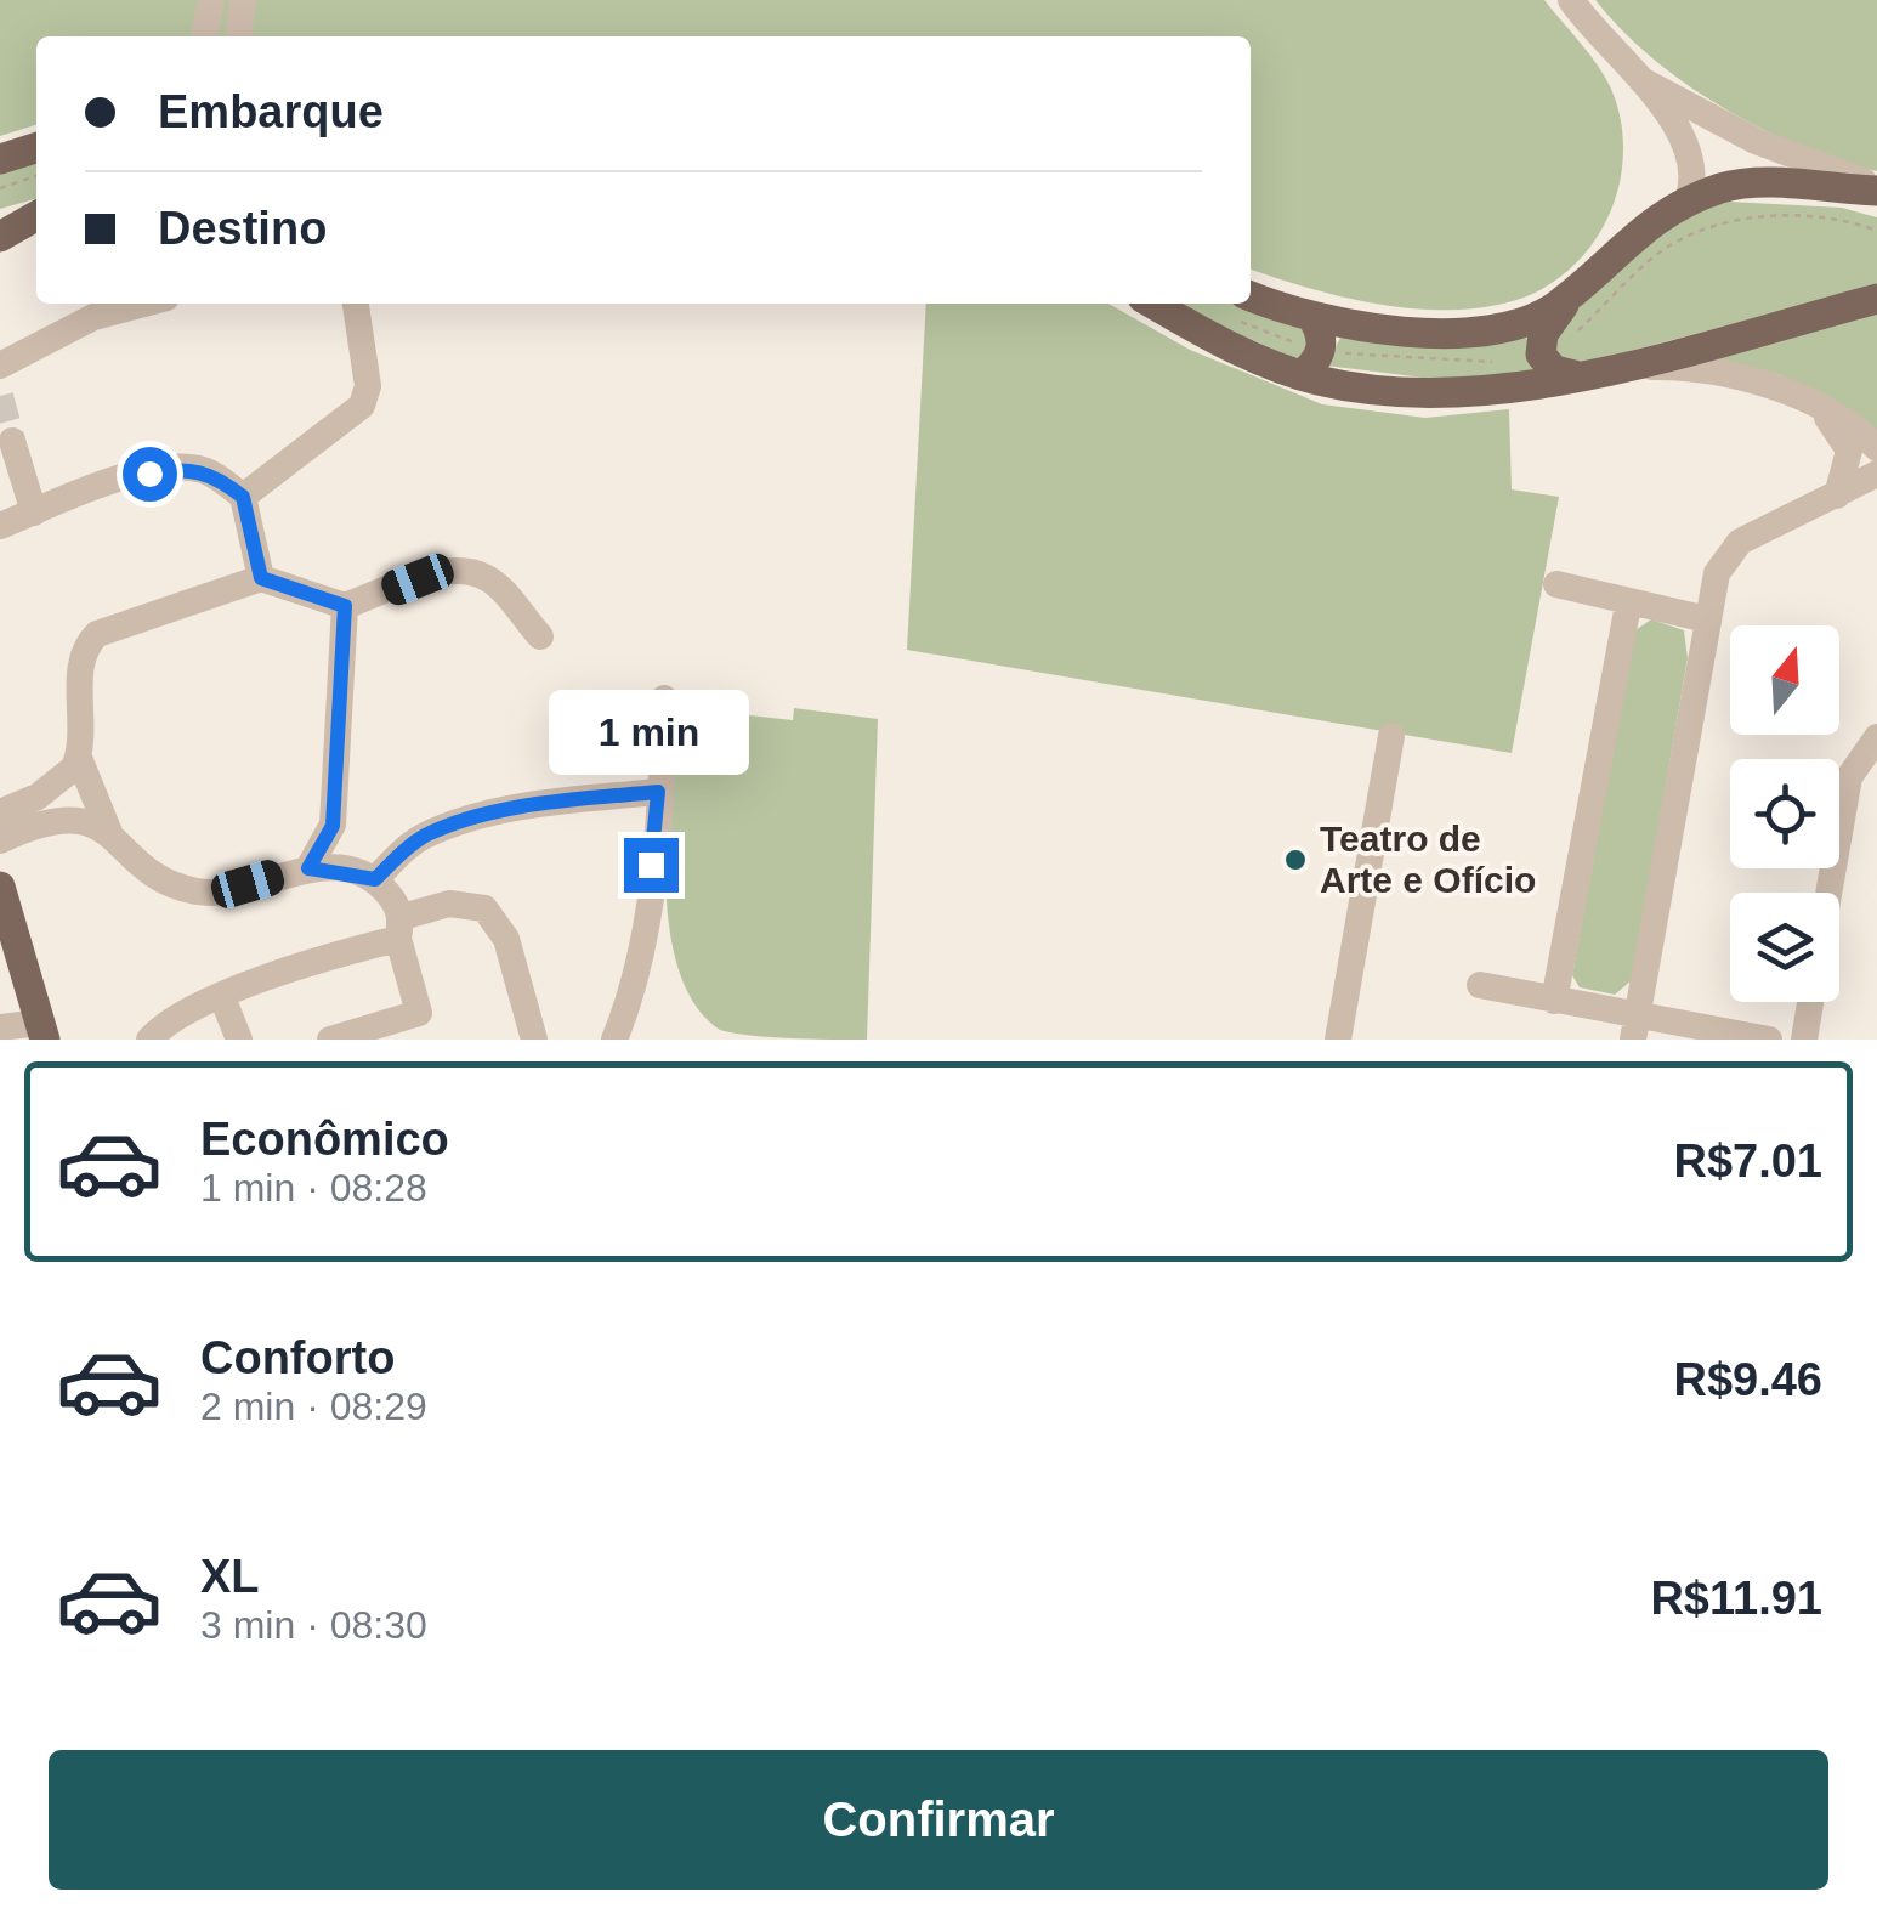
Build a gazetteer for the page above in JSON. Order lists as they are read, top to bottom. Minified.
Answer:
{"places":["Teatro de Arte e Ofício"],"north":"top","page":{"banner":["Embarque","Destino"],"bubble":"1 min","list":[{"name":"Econômico","note":"1 min · 08:28","value":"R$7.01"},{"name":"Conforto","note":"2 min · 08:29","value":"R$9.46"},{"name":"XL","note":"3 min · 08:30","value":"R$11.91"}],"buttons":"Confirmar"}}
